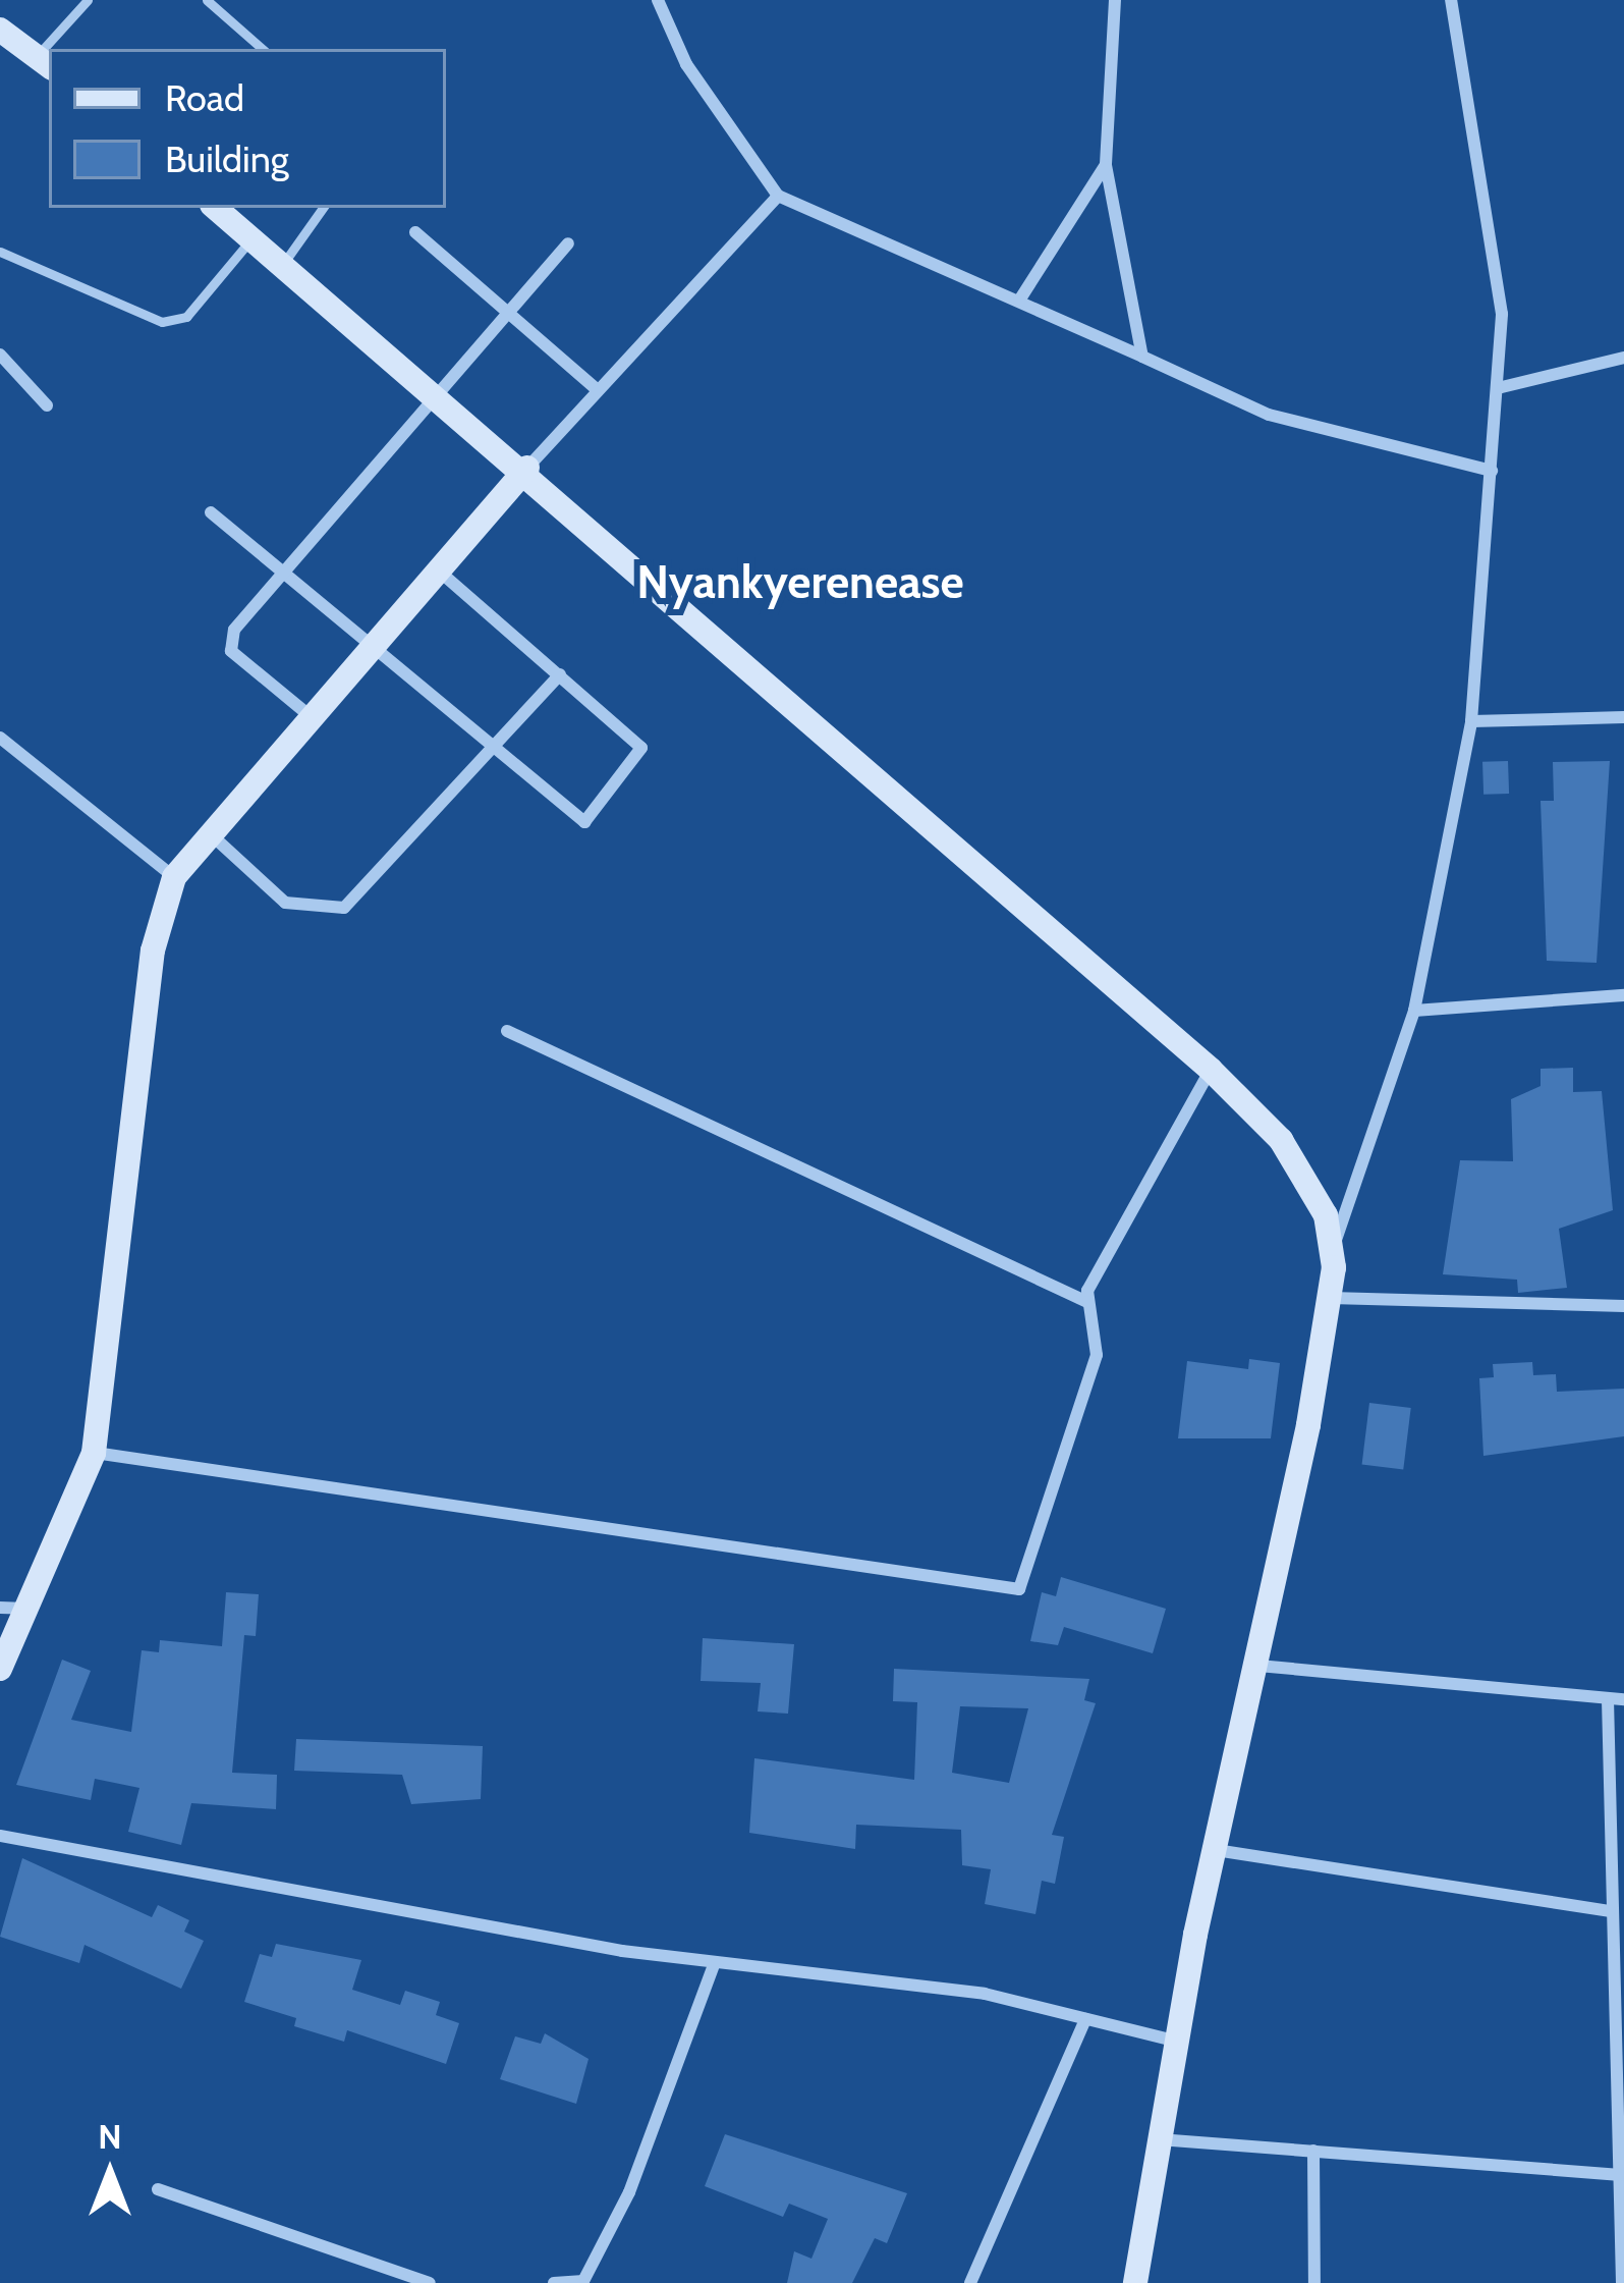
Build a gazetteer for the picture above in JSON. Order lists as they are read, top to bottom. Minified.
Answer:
{"districts":["Nyankyerenease"],"legend":["Road","Building"],"north":"top"}
